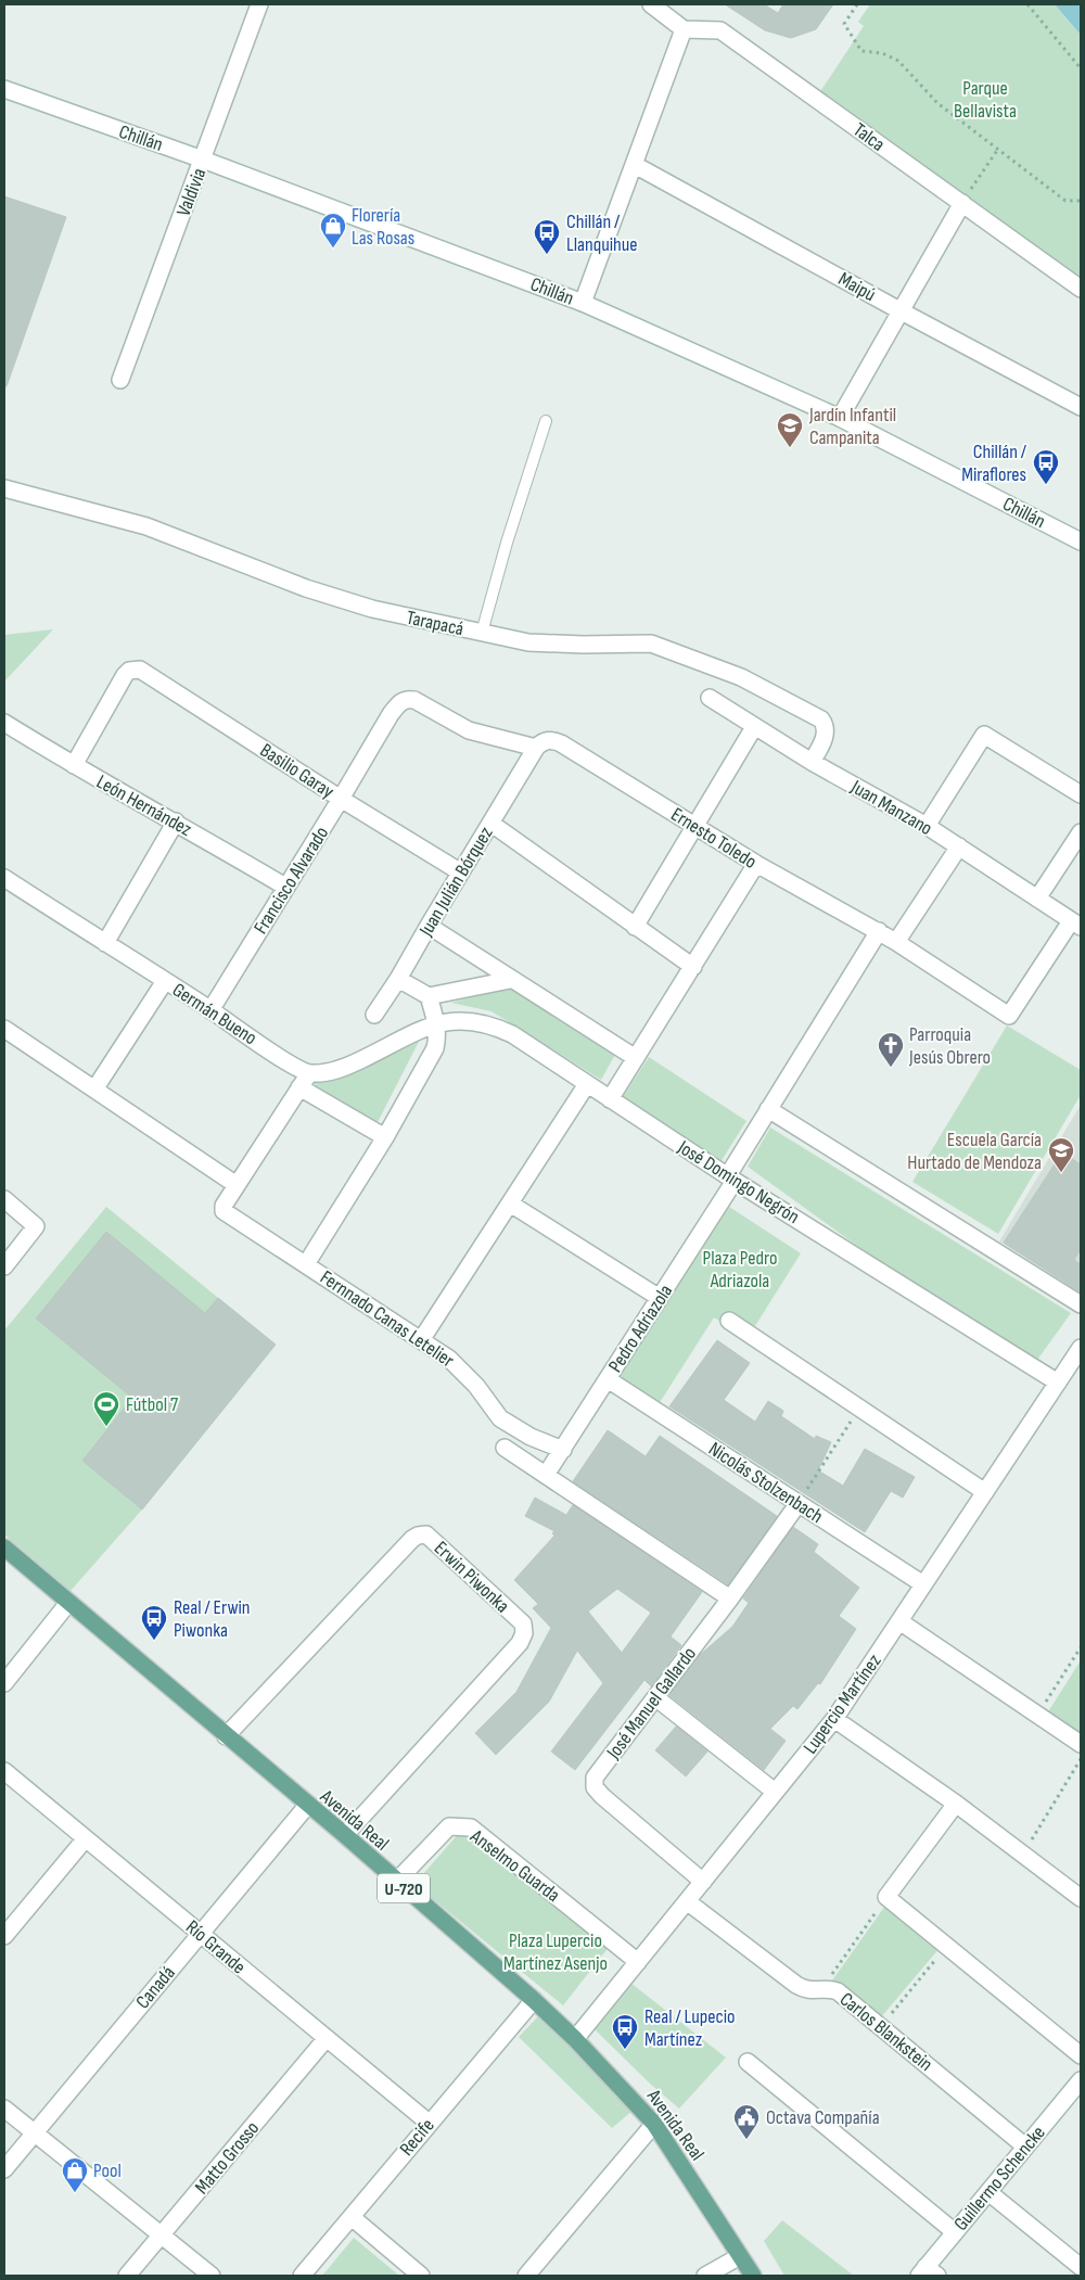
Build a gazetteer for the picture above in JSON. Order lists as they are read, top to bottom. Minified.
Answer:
{"streets":{"main road":["Avenida Real","U-720"],"street":["Talca","Chillán","Valdivia","Maipú","Tarapacá","Basilio Garay","León Hernández","Juan Manzano","Ernesto Toledo","Francisco Alvarado","Juan Julián Bórquez","Germán Bueno","José Domingo Negrón","Fernnado Canas Letelier","Pedro Adriazola","Nicolás Stolzenbach","Erwin Piwonka","José Manuel Gallardo","Lupercio Martínez","Anselmo Guarda","Río Grande","Canadá","Carlos Blankstein","Recife","Matto Grosso","Guillermo Schencke"]},"crossings":[["Chillán","Valdivia"],["Tarapacá","Juan Manzano"],["Basilio Garay","León Hernández"],["Basilio Garay","Francisco Alvarado"],["Basilio Garay","Juan Julián Bórquez"],["León Hernández","Francisco Alvarado"],["Juan Manzano","Ernesto Toledo"],["Ernesto Toledo","Francisco Alvarado"],["Ernesto Toledo","Juan Julián Bórquez"],["Ernesto Toledo","Pedro Adriazola"],["Francisco Alvarado","Germán Bueno"],["José Domingo Negrón","Pedro Adriazola"],["José Domingo Negrón","Lupercio Martínez"],["Fernnado Canas Letelier","Pedro Adriazola"],["Pedro Adriazola","Nicolás Stolzenbach"],["Nicolás Stolzenbach","José Manuel Gallardo"],["Nicolás Stolzenbach","Lupercio Martínez"],["Erwin Piwonka","Avenida Real"],["José Manuel Gallardo","Lupercio Martínez"],["Lupercio Martínez","Avenida Real"],["Lupercio Martínez","Anselmo Guarda"],["Lupercio Martínez","Carlos Blankstein"],["Avenida Real","Anselmo Guarda"],["Avenida Real","Canadá"],["Avenida Real","Recife"],["Río Grande","Canadá"],["Río Grande","Recife"],["Río Grande","Matto Grosso"],["Carlos Blankstein","Guillermo Schencke"]],"parks":["Parque Bellavista","Plaza Pedro Adriazola","Plaza Lupercio Martínez Asenjo"],"places":{"shop":["Florería Las Rosas","Pool"],"bus stop":["Chillán / Llanquihue","Chillán / Miraflores","Real / Erwin Piwonka","Real / Lupecio Martínez"],"school or university":["Jardín Infantil Campanita","Escuela García Hurtado de Mendoza"],"church":["Parroquia Jesús Obrero"],"sports":["Fútbol 7"],"public building":["Octava Compañía"]}}
